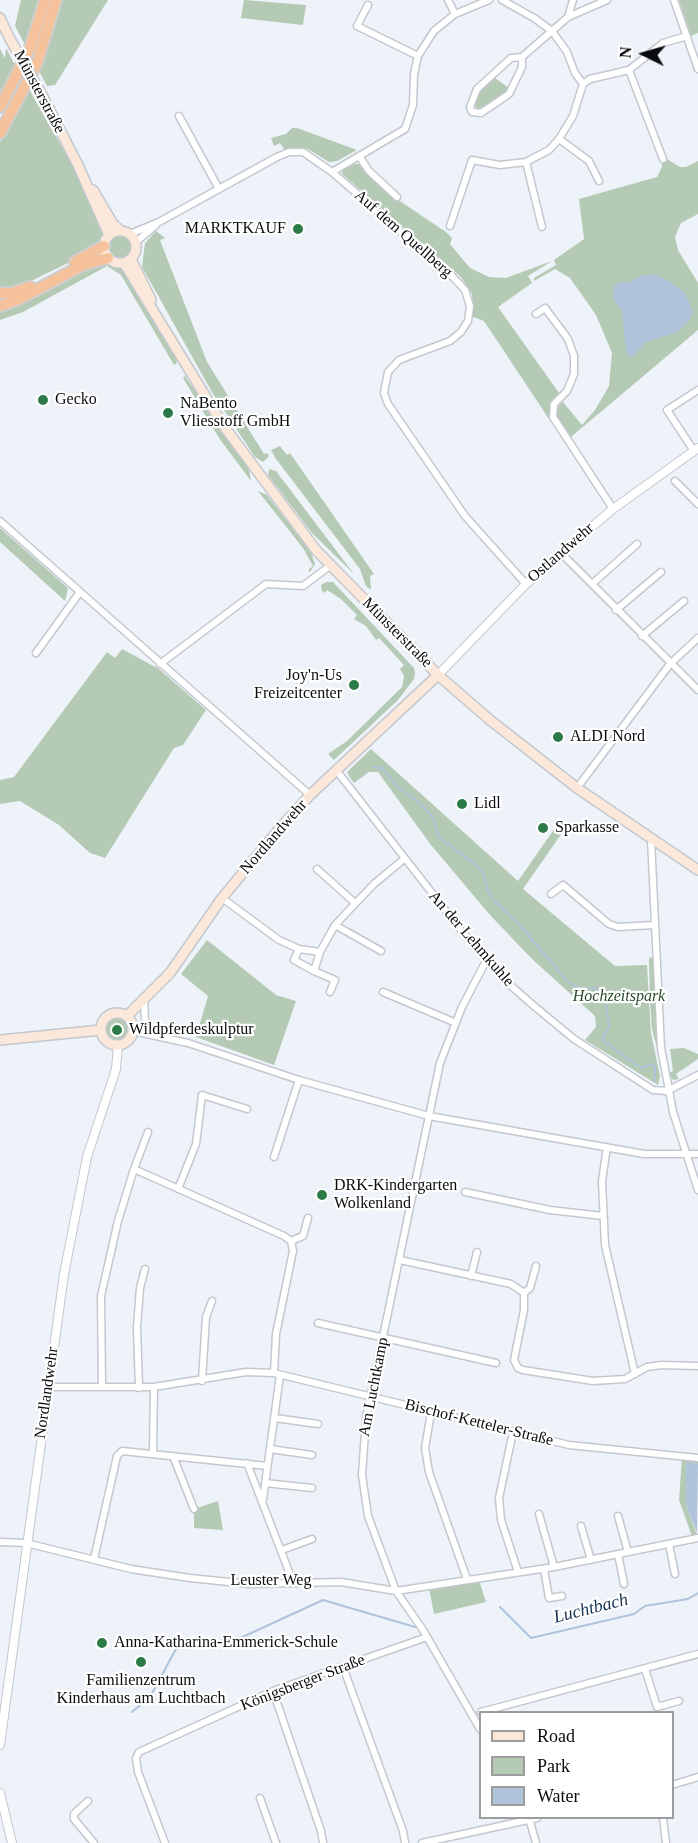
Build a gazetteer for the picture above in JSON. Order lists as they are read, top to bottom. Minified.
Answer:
{"streets":{"main road":["Münsterstraße","Nordlandwehr"],"street":["Auf dem Quellberg","Ostlandwehr","An der Lehmkuhle","Am Luchtkamp","Bischof-Ketteler-Straße","Leuster Weg","Königsberger Straße"]},"crossings":[["Münsterstraße","Auf dem Quellberg"],["Münsterstraße","Ostlandwehr"],["Münsterstraße","Nordlandwehr"],["Auf dem Quellberg","Ostlandwehr"],["Ostlandwehr","Nordlandwehr"],["Nordlandwehr","An der Lehmkuhle"],["Nordlandwehr","Bischof-Ketteler-Straße"],["Nordlandwehr","Leuster Weg"],["An der Lehmkuhle","Am Luchtkamp"],["Am Luchtkamp","Bischof-Ketteler-Straße"],["Am Luchtkamp","Leuster Weg"],["Am Luchtkamp","Königsberger Straße"]],"water":["Luchtbach"],"parks":["Hochzeitspark"],"places":["MARKTKAUF","Gecko","NaBento Vliesstoff GmbH","Joy'n-Us Freizeitcenter","ALDI Nord","Lidl","Sparkasse","Wildpferdeskulptur","DRK-Kindergarten Wolkenland","Anna-Katharina-Emmerick-Schule","Familienzentrum Kinderhaus am Luchtbach"],"legend":["Road","Park","Water"],"north":"left"}
